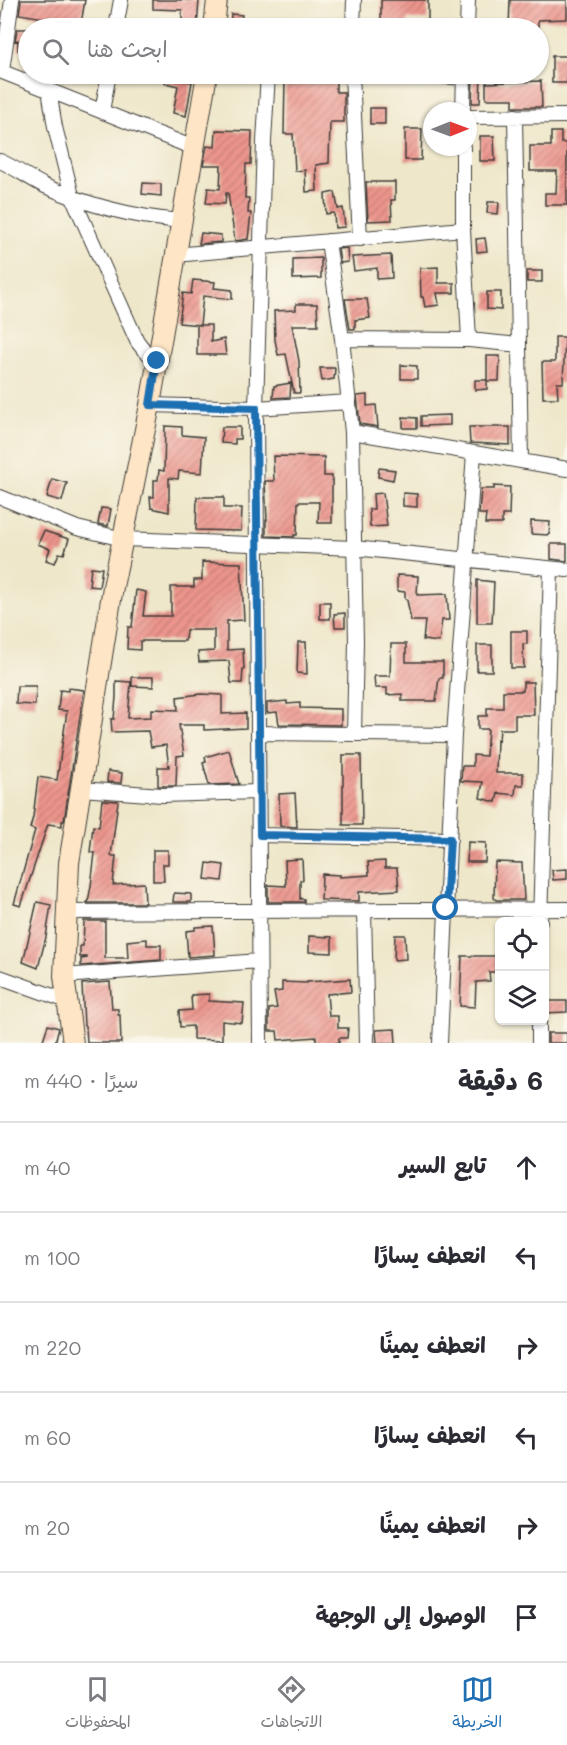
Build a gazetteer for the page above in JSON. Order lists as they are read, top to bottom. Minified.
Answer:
{"north":"right","page":{"search":"ابحث هنا","heading":["6 دقيقة","سيرًا · 440 m"],"list":[["تابع السير","40 m"],["انعطف يسارًا","100 m"],["انعطف يمينًا","220 m"],["انعطف يسارًا","60 m"],["انعطف يمينًا","20 m"],"الوصول إلى الوجهة"],"nav":["الخريطة","الاتجاهات","المحفوظات"]}}
